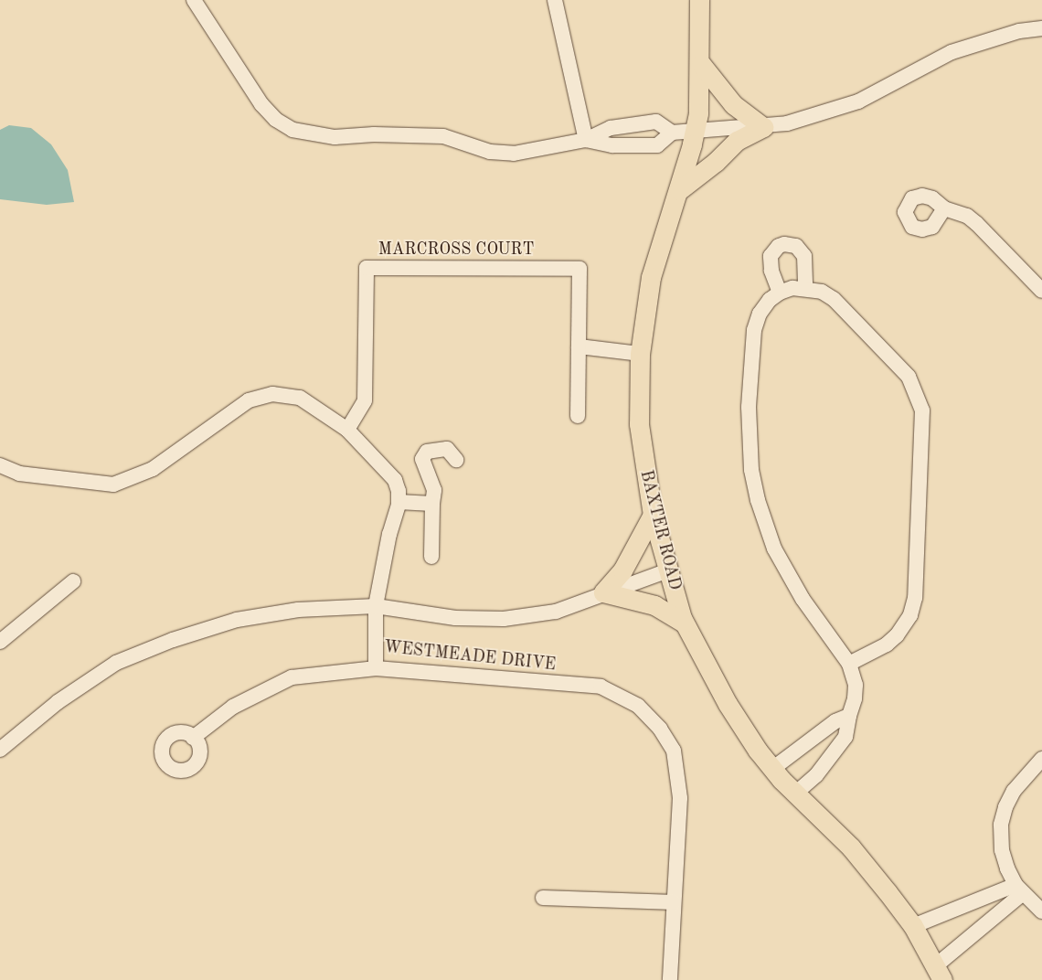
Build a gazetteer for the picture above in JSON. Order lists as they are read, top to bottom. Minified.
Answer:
{"streets":{"main road":["BAXTER ROAD"],"street":["MARCROSS COURT","WESTMEADE DRIVE"]},"crossings":[["MARCROSS COURT","WESTMEADE DRIVE"]]}
